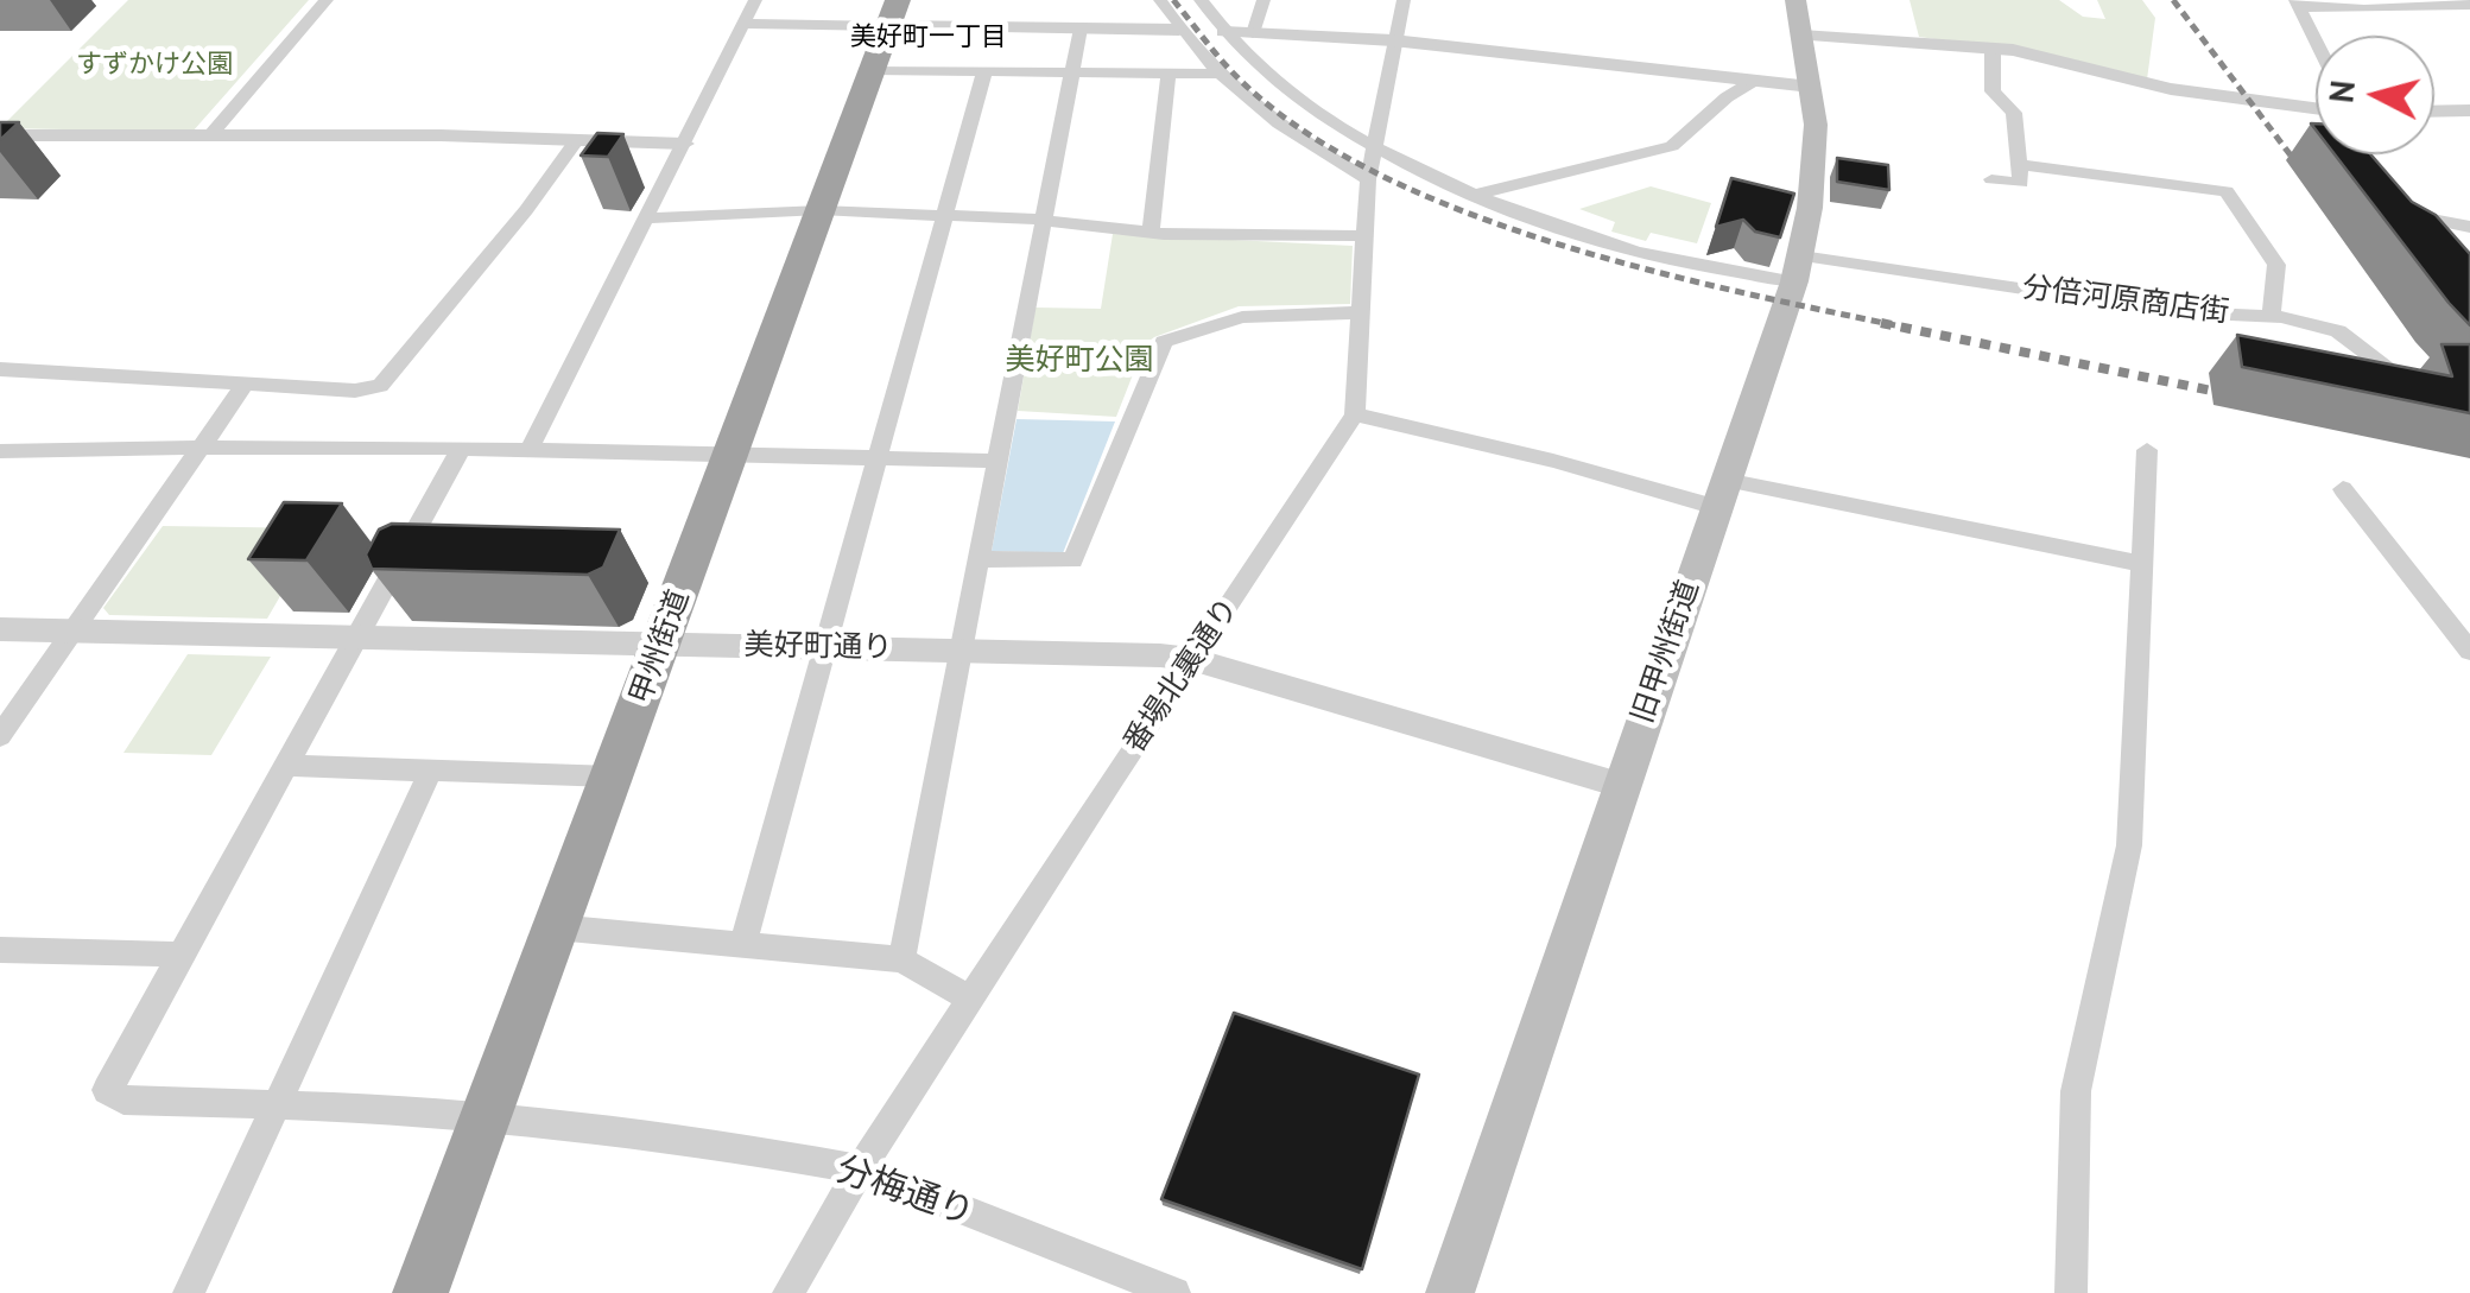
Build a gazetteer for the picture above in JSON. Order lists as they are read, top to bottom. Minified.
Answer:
{"streets":{"highway":["甲州街道"],"main road":["旧甲州街道"],"street":["分倍河原商店街","美好町通り","番場北裏通り","分梅通り"]},"crossings":[["分倍河原商店街","旧甲州街道"],["甲州街道","美好町通り"],["甲州街道","分梅通り"],["美好町通り","旧甲州街道"],["美好町通り","番場北裏通り"],["番場北裏通り","分梅通り"]],"districts":["美好町一丁目"],"parks":["すずかけ公園","美好町公園"],"north":"left"}
